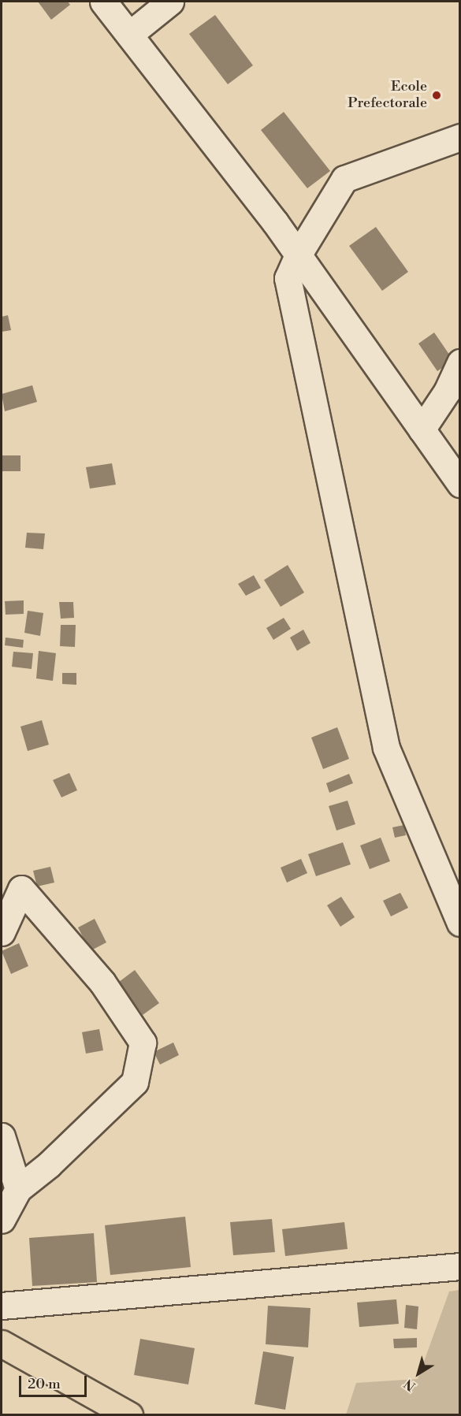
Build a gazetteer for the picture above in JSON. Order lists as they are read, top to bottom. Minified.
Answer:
{"places":["Ecole Prefectorale"],"scale_bar":"20 m","north":"bottom left"}
